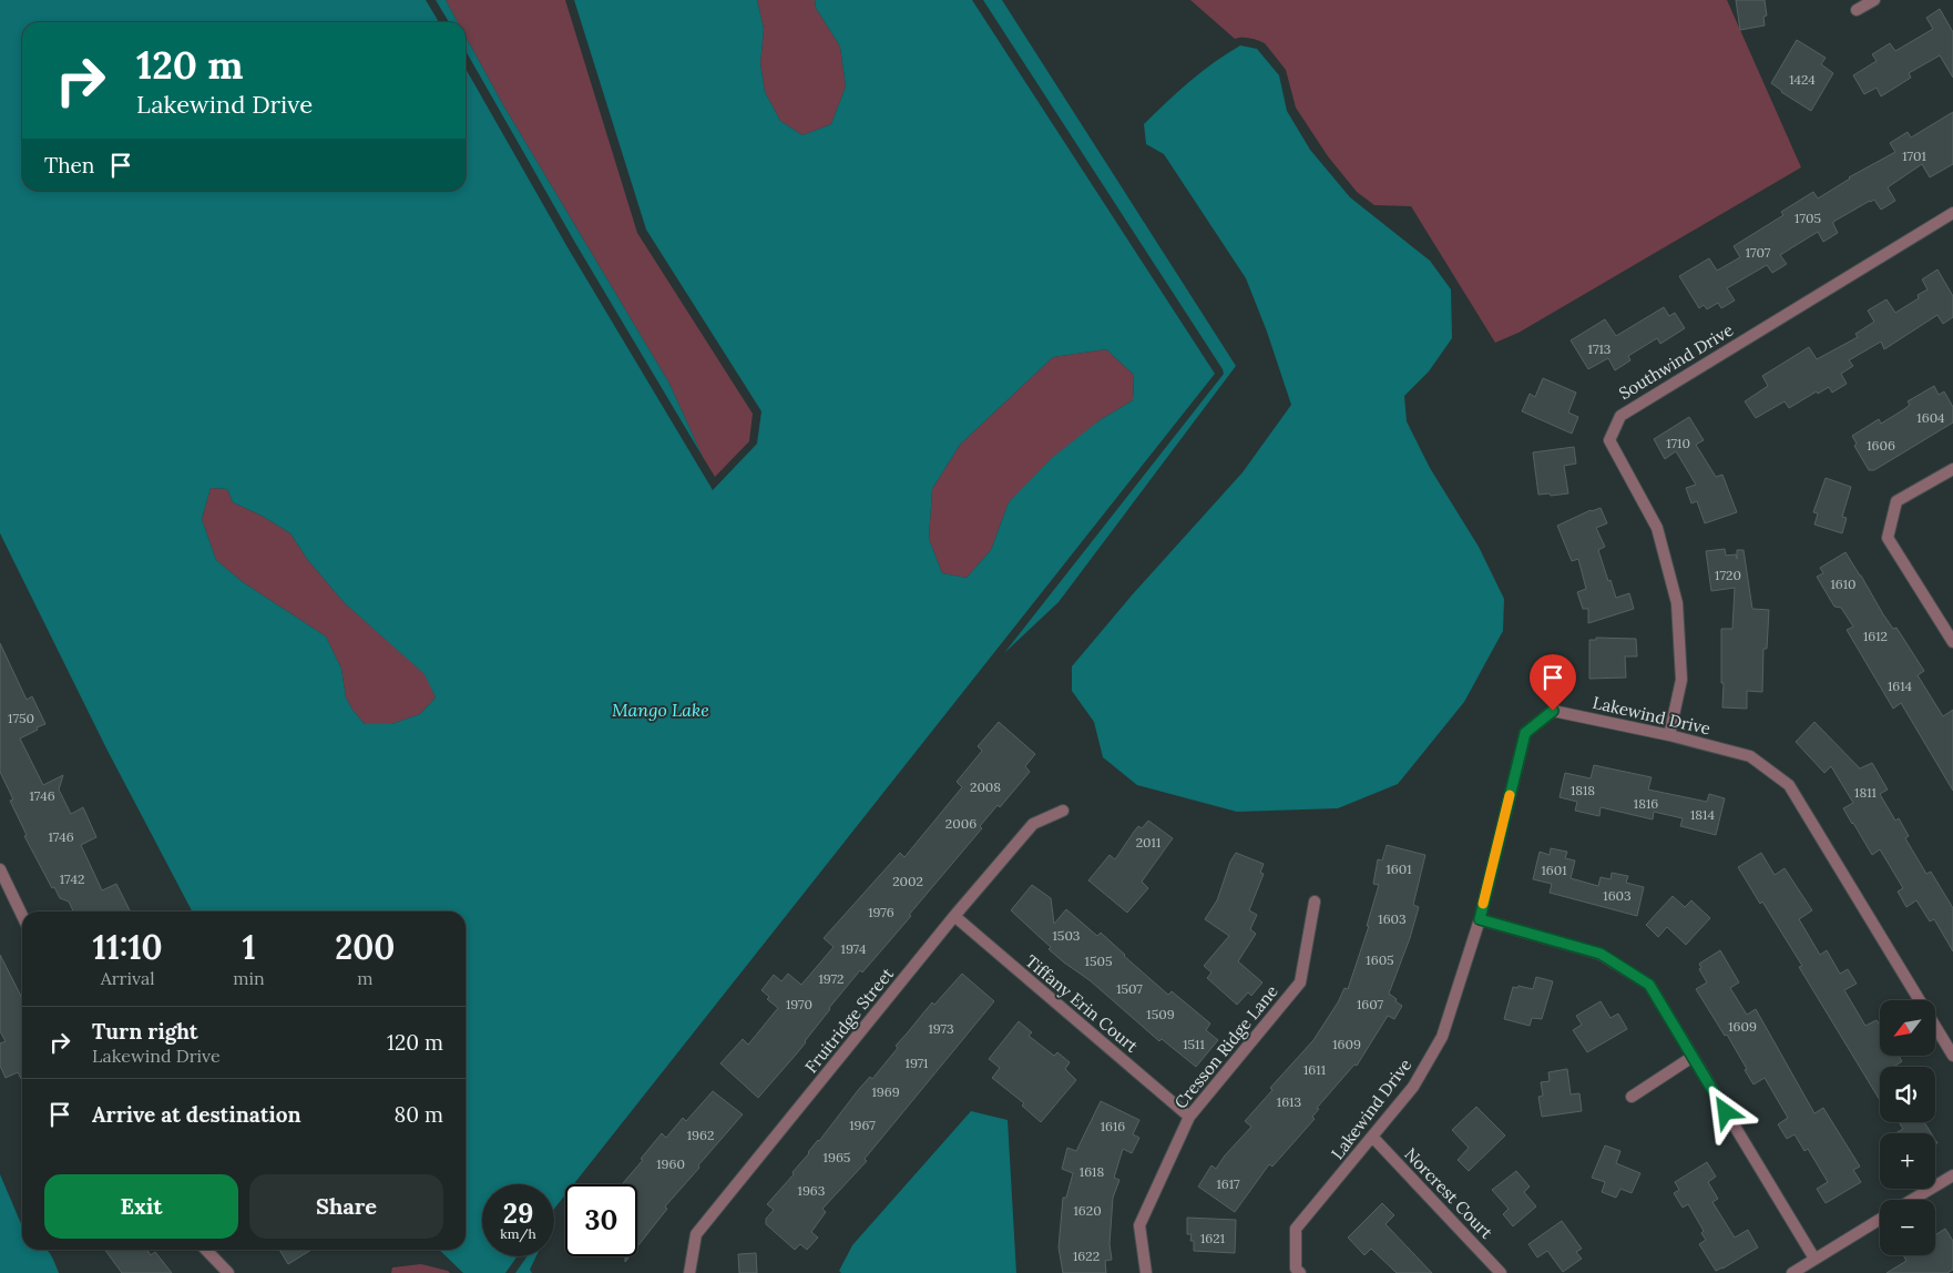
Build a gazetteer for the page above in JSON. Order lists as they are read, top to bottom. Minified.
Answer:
{"streets":{"street":["Southwind Drive","Lakewind Drive","Tiffany Erin Court","Fruitridge Street","Cresson Ridge Lane","Norcrest Court"]},"crossings":[["Southwind Drive","Lakewind Drive"],["Lakewind Drive","Norcrest Court"],["Tiffany Erin Court","Fruitridge Street"],["Tiffany Erin Court","Cresson Ridge Lane"]],"water":["Mango Lake"],"house_numbers":["1424","1701","1705","1707","1713","1604","1710","1606","1720","1610","1612","1614","1750","2008","1818","1811","1746","1816","1814","2006","1746","2011","1601","1601","1742","2002","1603","1976","1603","1503","1974","1605","1505","1972","1507","1970","1607","1509","1609","1973","1511","1609","1971","1611","1969","1613","1967","1616","1962","1965","1960","1618","1617","1963","1620","1621","1622"],"north":"bottom left","page":{"turn":["120 m","Lakewind Drive"],"then":"Then","eta":["11:10","Arrival","1","min","200","m"],"map_buttons":["+","−"],"list":[{"name":"Turn right","note":"Lakewind Drive","value":"120 m"},{"name":"Arrive at destination","value":"80 m"}],"buttons":["Exit","Share"],"speed":"29 km/h","limit":"30"}}
